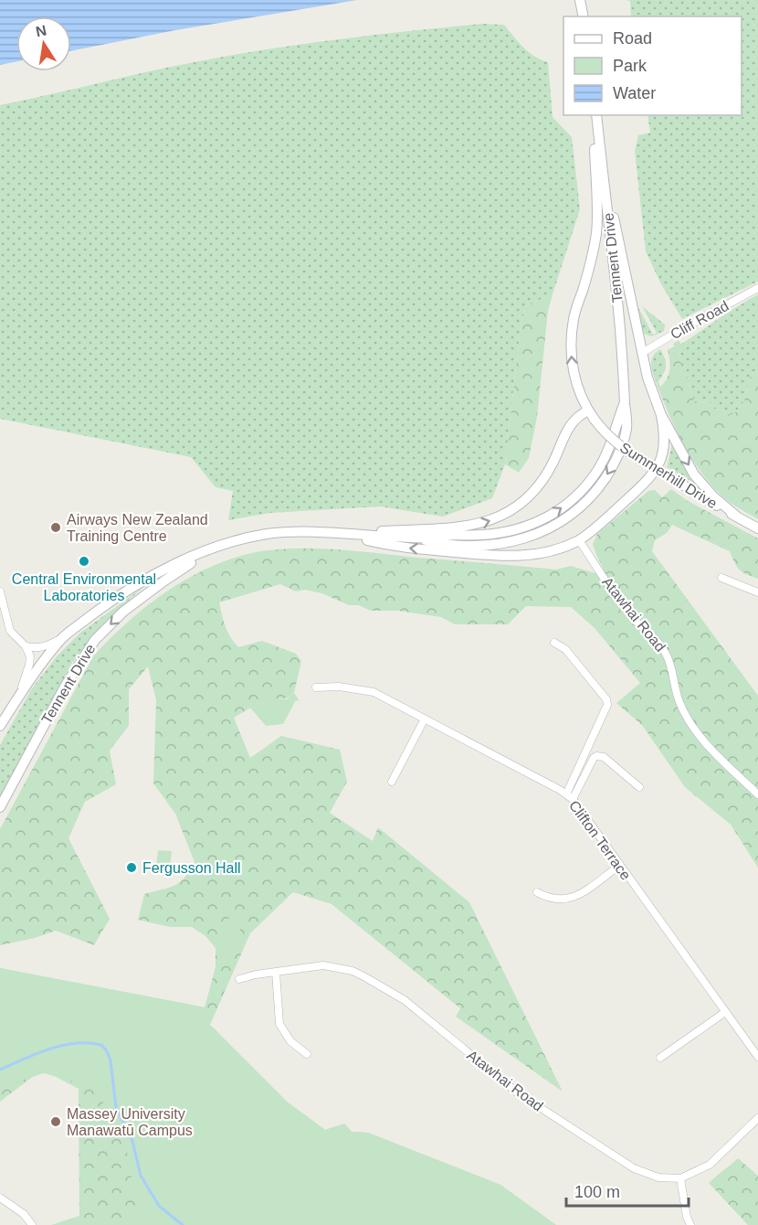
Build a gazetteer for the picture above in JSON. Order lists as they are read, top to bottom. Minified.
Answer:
{"streets":{"main road":["Tennent Drive","Summerhill Drive"],"street":["Cliff Road","Atawhai Road","Clifton Terrace"]},"places":["Airways New Zealand Training Centre","Central Environmental Laboratories","Fergusson Hall","Massey University Manawatū Campus"],"legend":["Road","Park","Water"],"scale_bar":"100 m","north":"top"}
